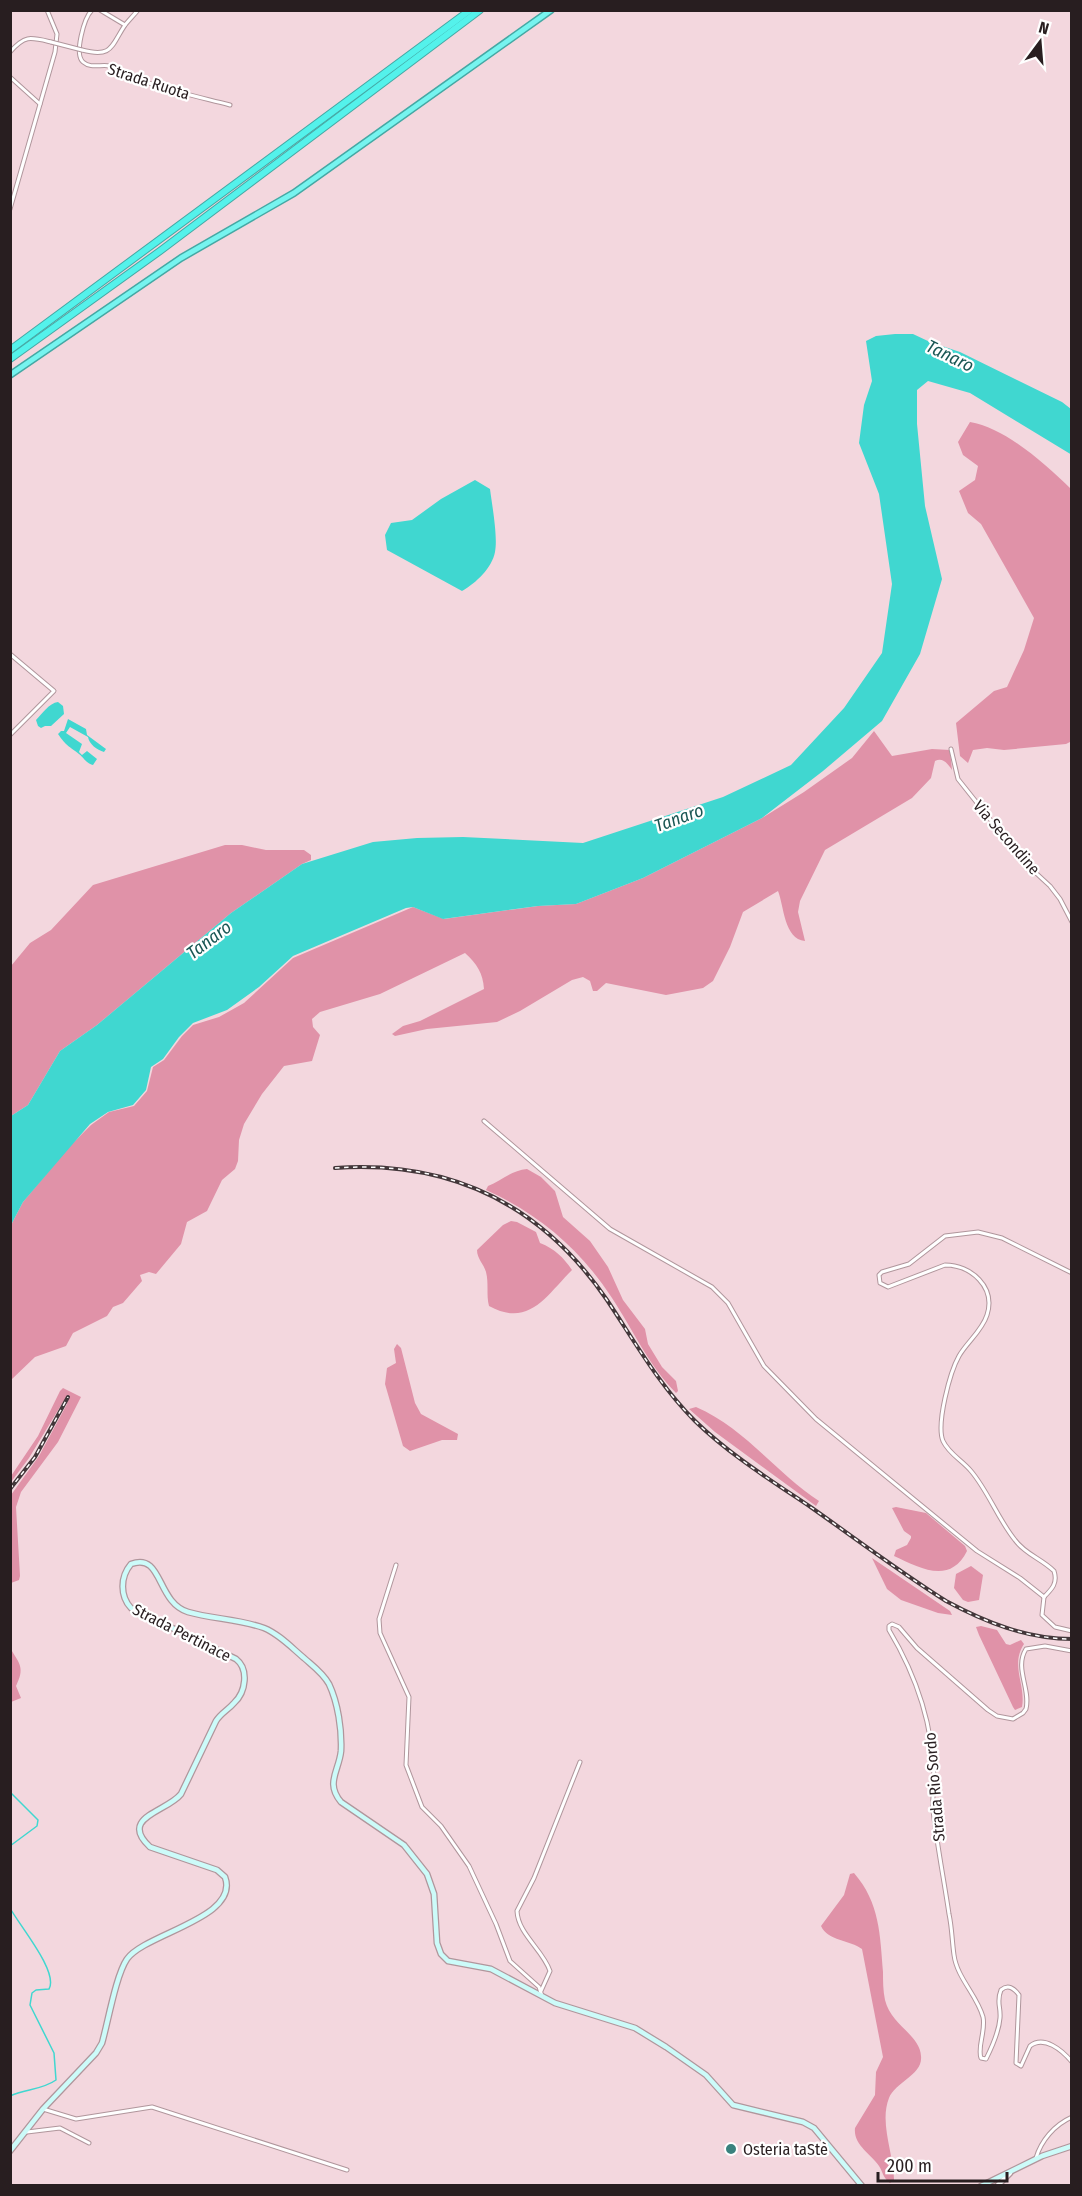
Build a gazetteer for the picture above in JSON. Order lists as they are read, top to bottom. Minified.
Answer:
{"streets":{"main road":["Strada Pertinace"],"street":["Strada Ruota","Via Secondine","Strada Rio Sordo"]},"water":["Tanaro"],"places":["Osteria taStè"],"scale_bar":"200 m","north":"top"}
